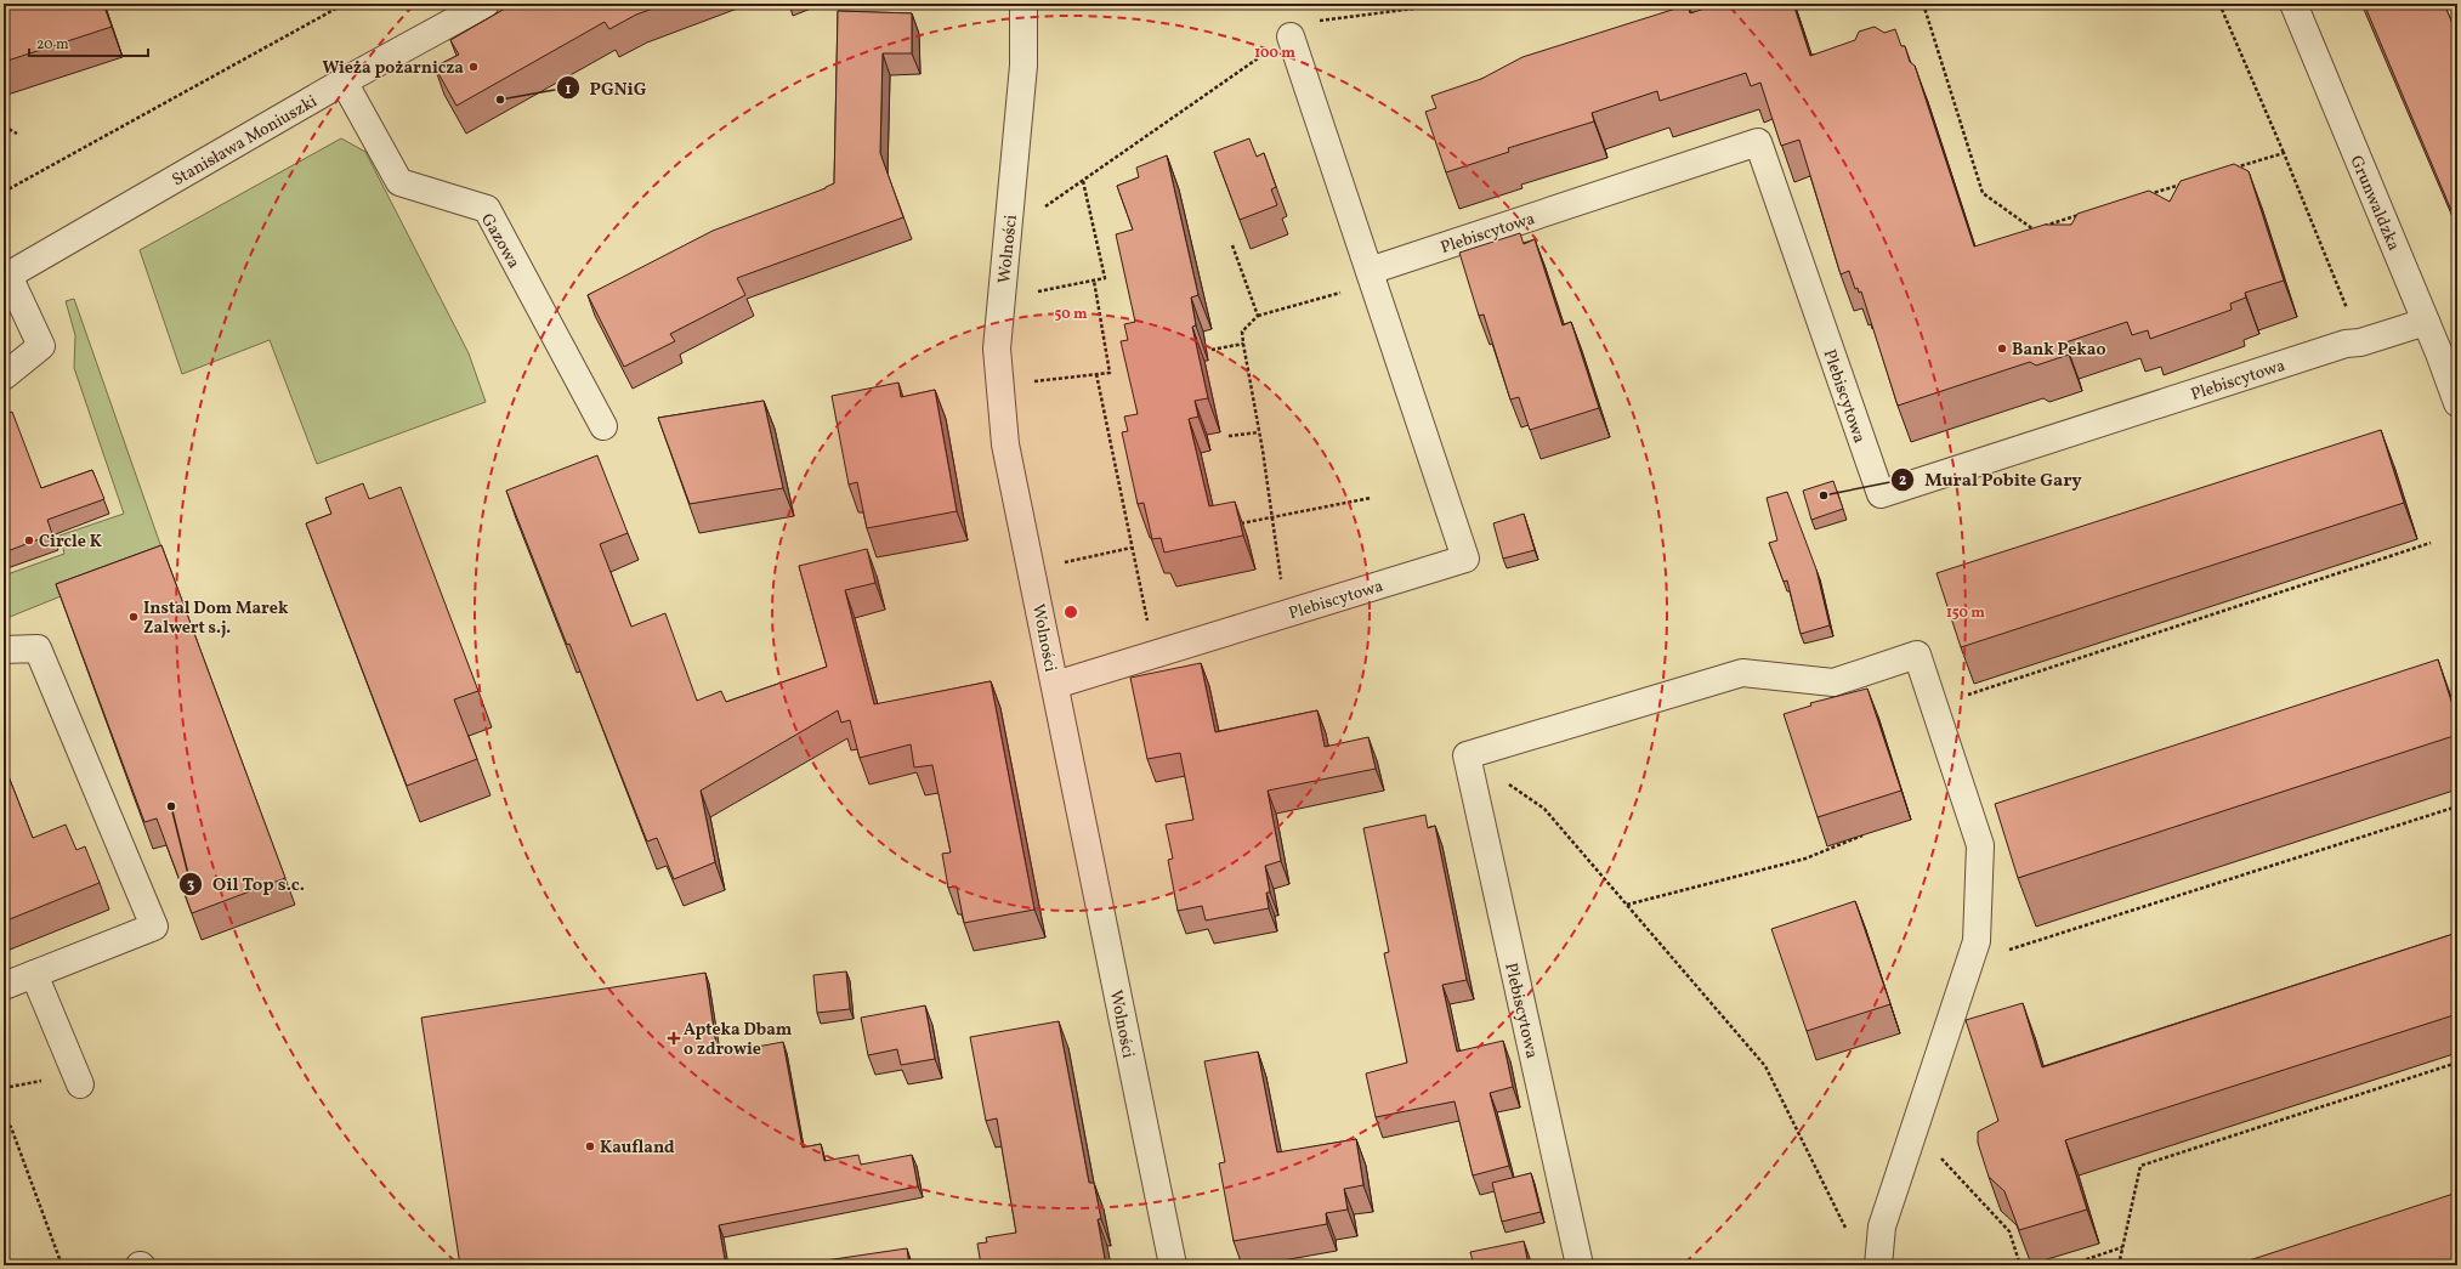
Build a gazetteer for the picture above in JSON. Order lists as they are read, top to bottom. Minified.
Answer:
{"streets":{"street":["Stanisława Moniuszki","Grunwaldzka","Plebiscytowa","Gazowa","Wolności"]},"crossings":[["Stanisława Moniuszki","Gazowa"],["Grunwaldzka","Plebiscytowa"],["Plebiscytowa","Wolności"]],"places":{"other":["Wieża pożarnicza","PGNiG","Bank Pekao","Mural Pobite Gary","Circle K","Instal Dom Marek Zalwert s.j.","Oil Top s.c.","Kaufland"],"health":["Apteka Dbam o zdrowie"]},"scale_bar":"20 m","rings":["100 m","50 m","150 m"]}
